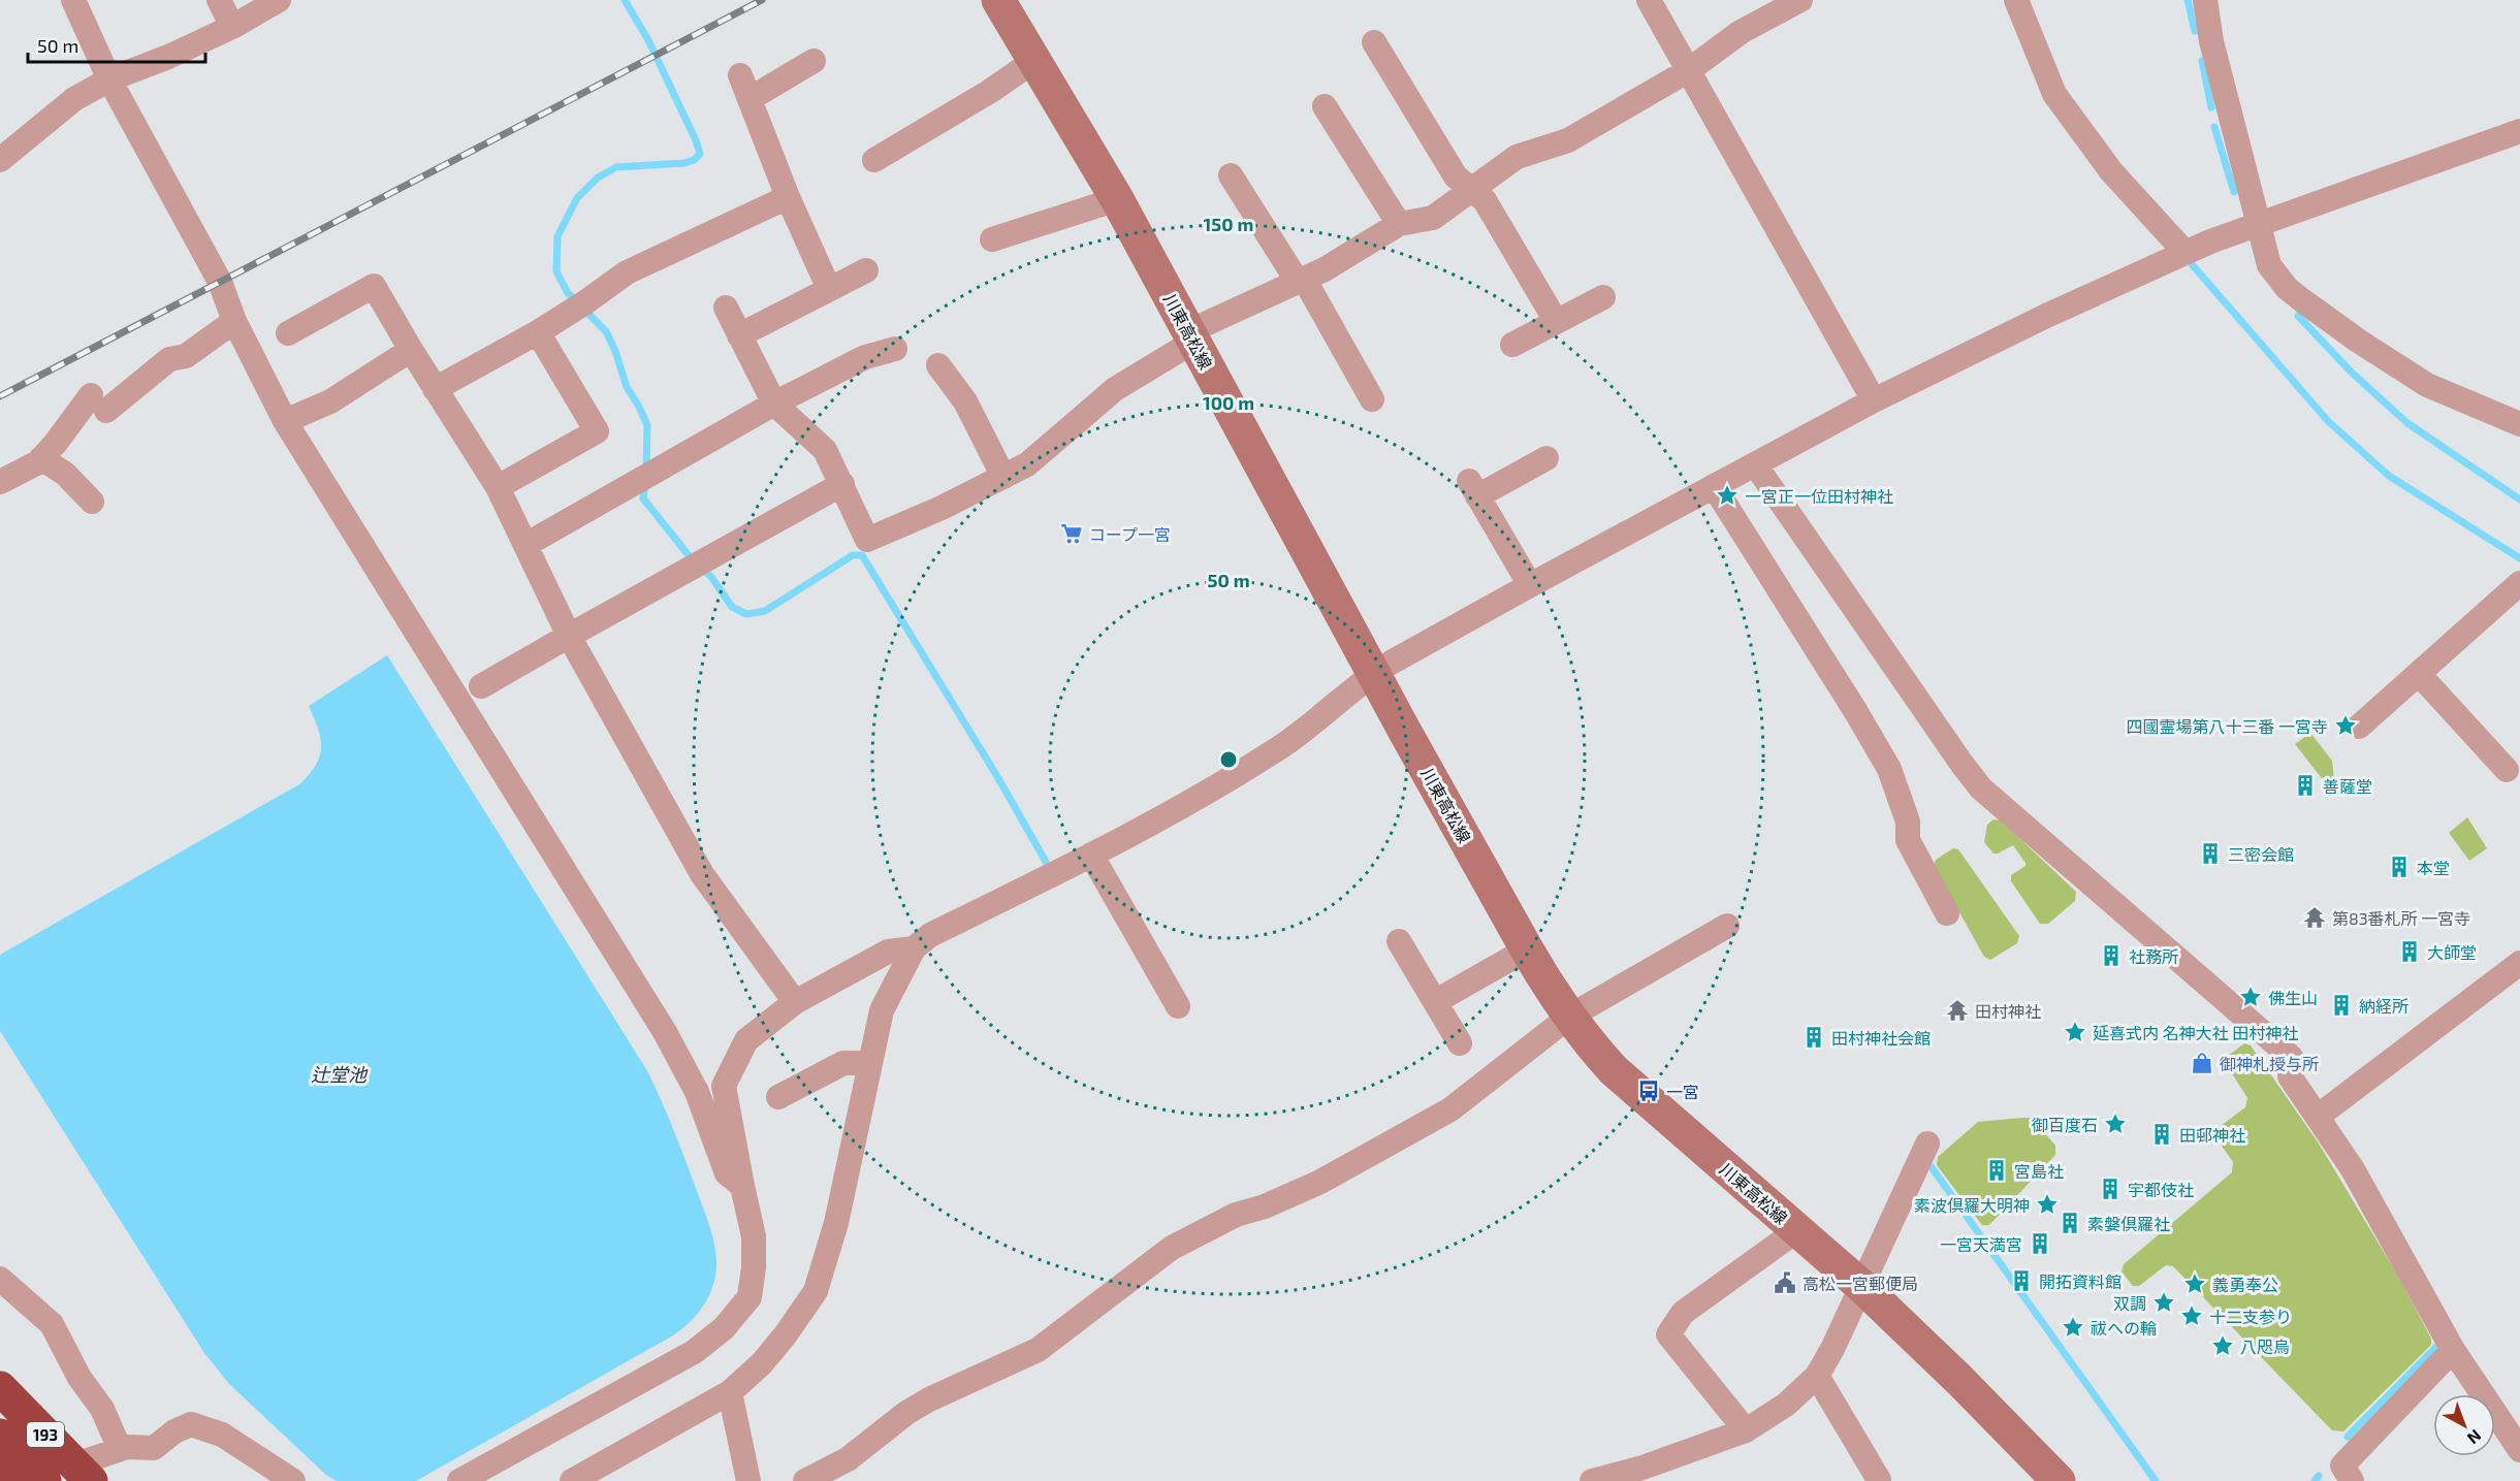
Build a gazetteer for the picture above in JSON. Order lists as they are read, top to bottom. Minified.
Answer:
{"streets":{"highway":["193"],"main road":["川東高松線"]},"water":["辻堂池"],"places":{"place":["一宮正一位田村神社","四國霊場第八十三番 一宮寺","佛生山","延喜式内 名神大社 田村神社","御百度石","素波倶羅大明神","義勇奉公","双調","十二支参り","祓への輪","八咫烏"],"supermarket":["コープ一宮"],"building":["善薩堂","三密会館","本堂","大師堂","社務所","納経所","田村神社会館","田邨神社","宮島社","宇都伎社","素媻倶羅社","一宮天満宮","開拓資料館"],"temple":["第83番札所 一宮寺","田村神社"],"shop":["御神札授与所"],"bus stop":["一宮"],"public building":["高松一宮郵便局"]},"scale_bar":"50 m","north":"bottom right","rings":["150 m","100 m","50 m"]}
